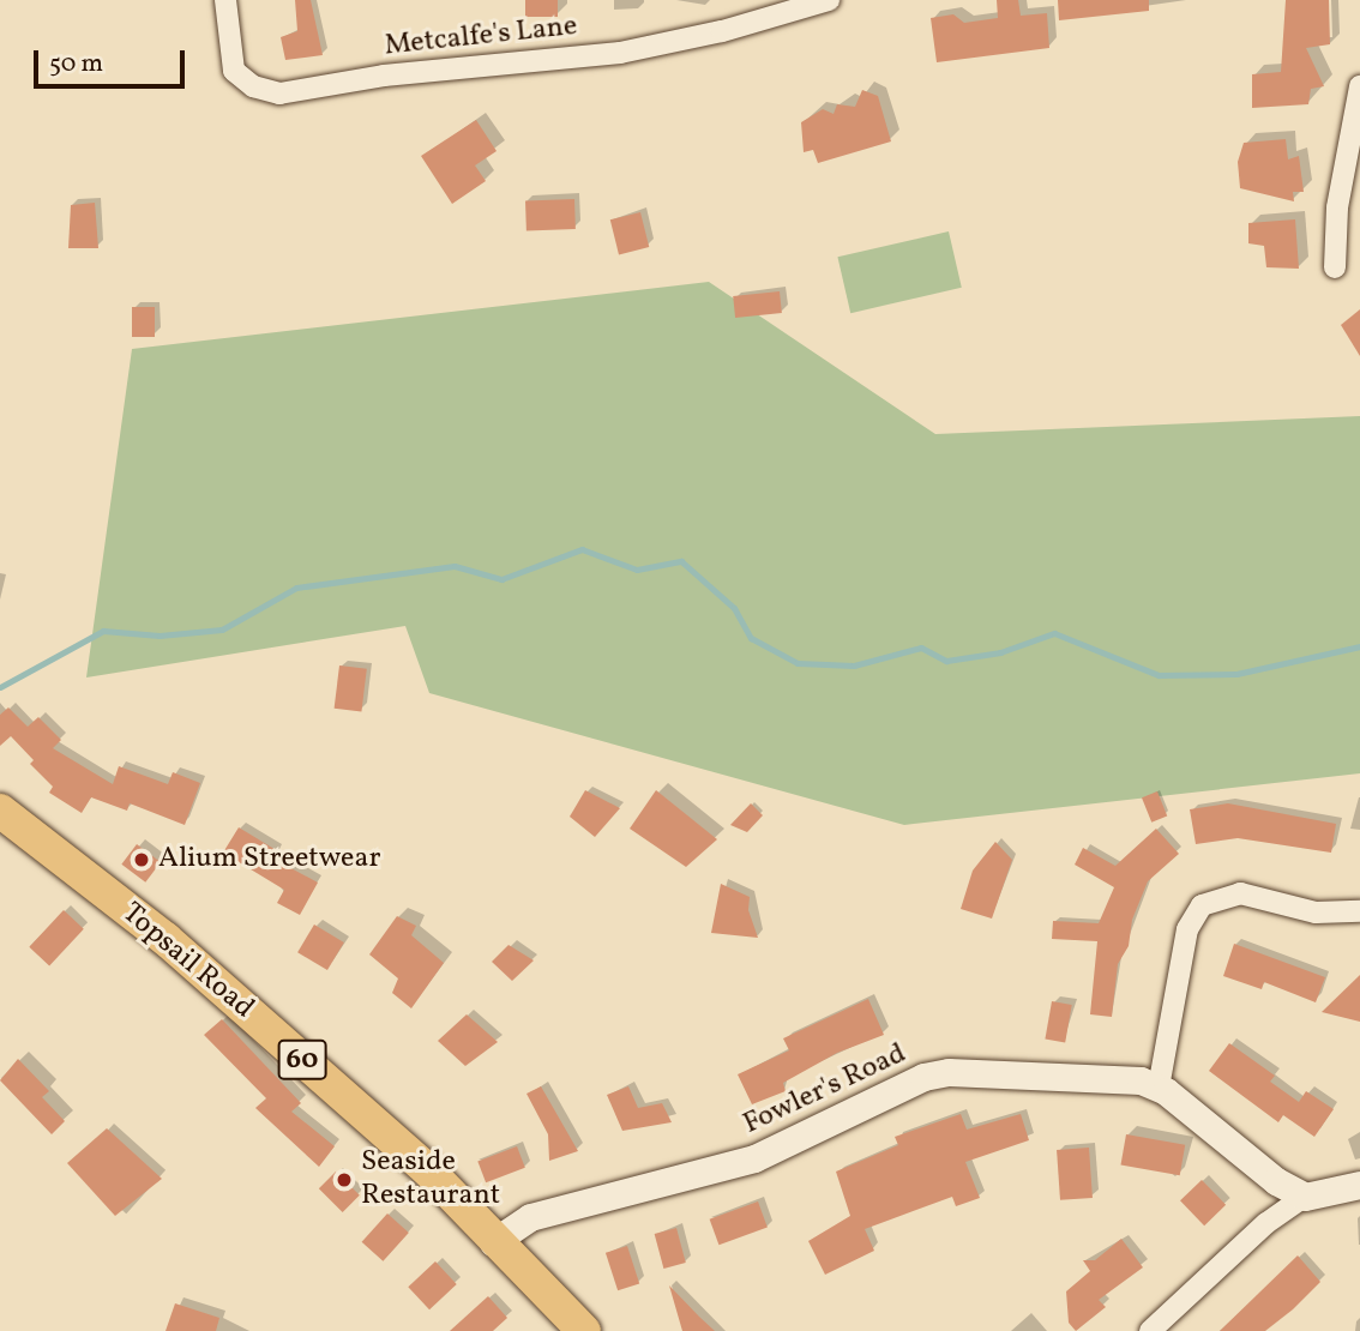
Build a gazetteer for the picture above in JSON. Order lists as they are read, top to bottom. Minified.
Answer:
{"streets":{"main road":["Topsail Road","60"],"street":["Metcalfe's Lane","Fowler's Road"]},"crossings":[["Topsail Road","Fowler's Road"]],"places":["Alium Streetwear","Seaside Restaurant"],"scale_bar":"50 m"}
